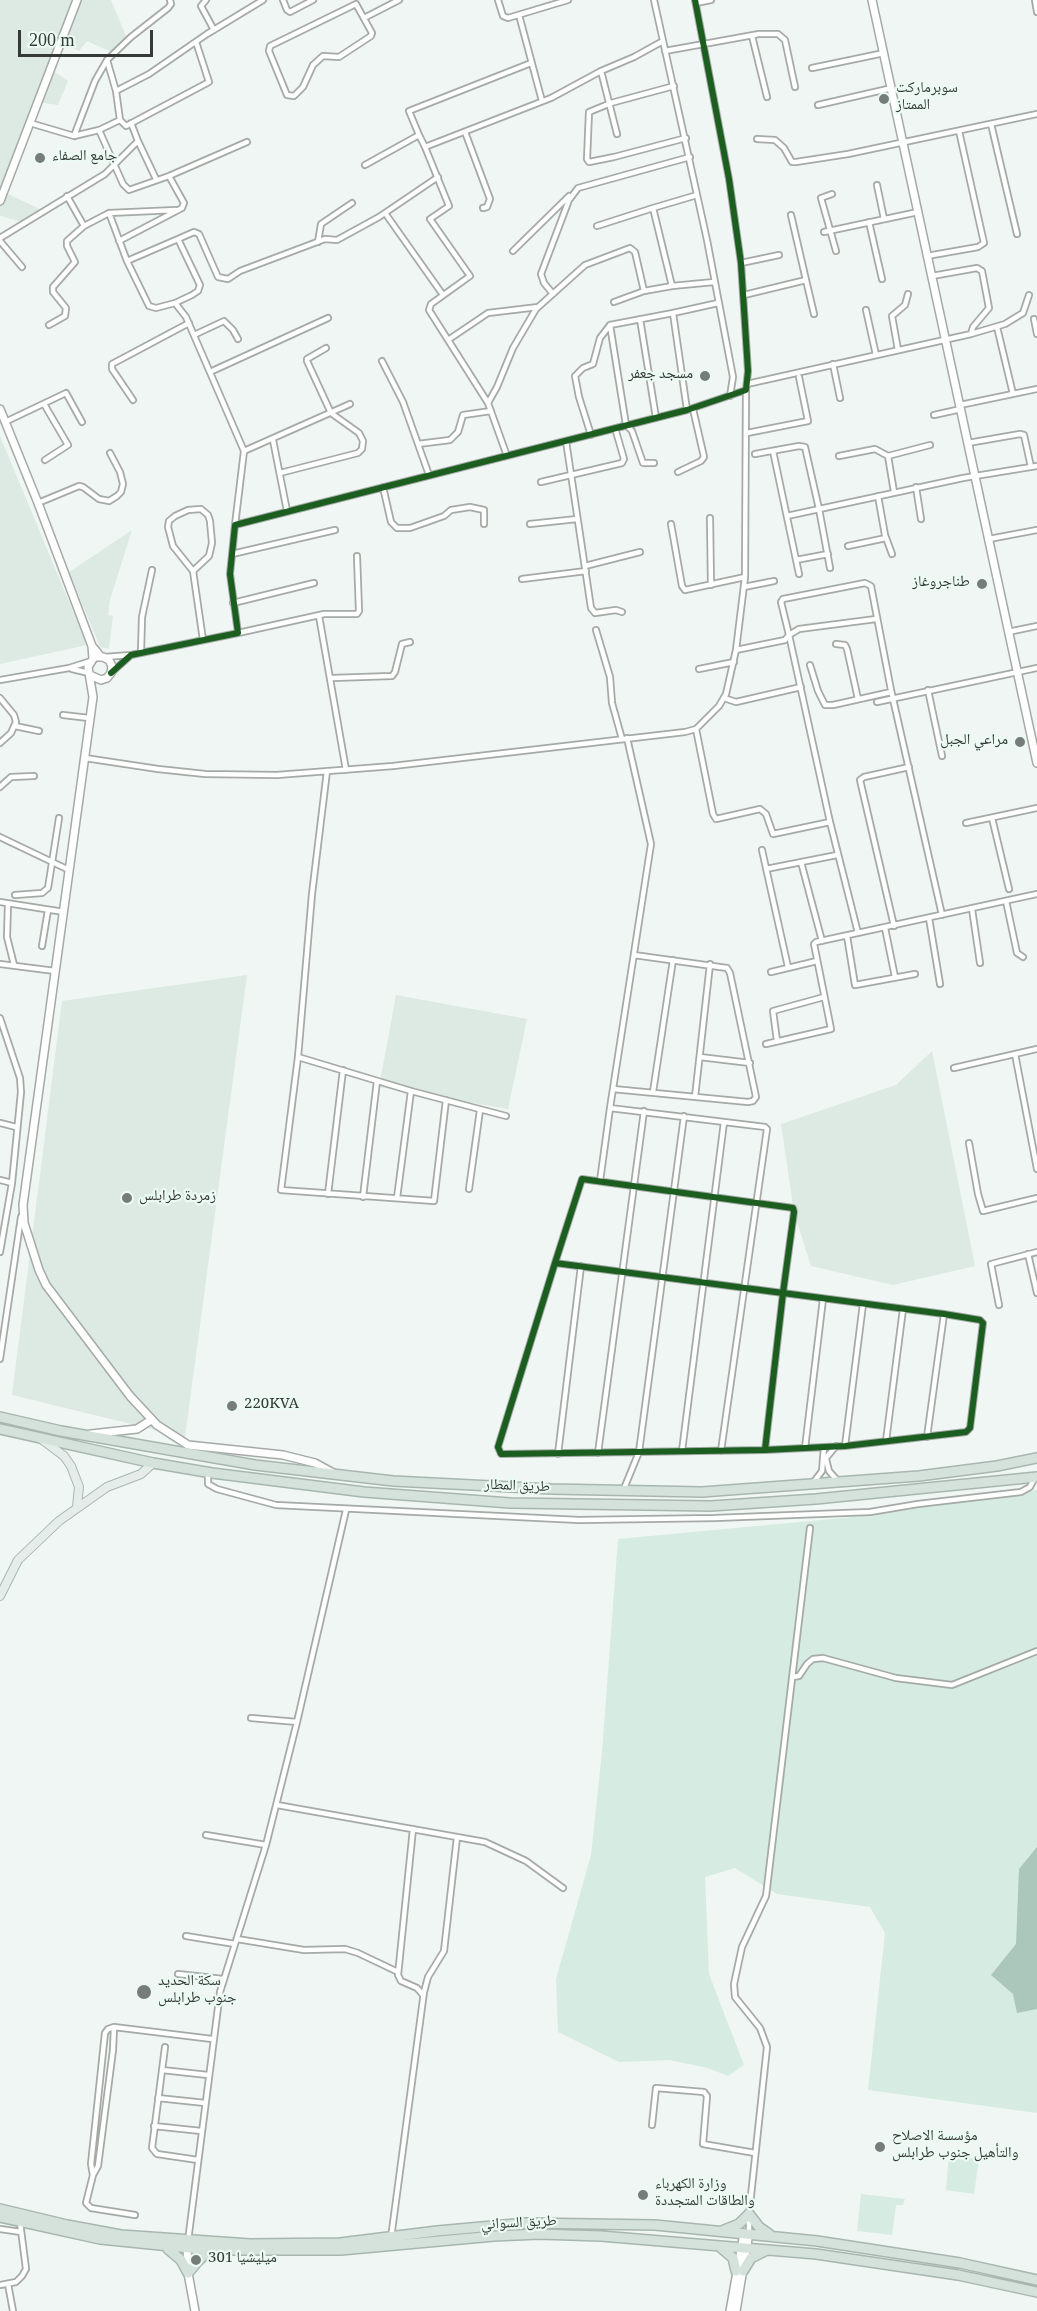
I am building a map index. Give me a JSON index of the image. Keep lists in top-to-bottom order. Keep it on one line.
{"streets":{"highway":["طريق المطار","طريق السواني"]},"places":["سوبرماركت الممتاز","جامع الصفاء","مسجد جعفر","طناجروغاز","مراعي الجبل","زمردة طرابلس","220KVA","سكة الحديد جنوب طرابلس","مؤسسة الاصلاح والتأهيل جنوب طرابلس","وزارة الكهرباء والطاقات المتجددة","ميليشيا 301"],"scale_bar":"200 m"}
